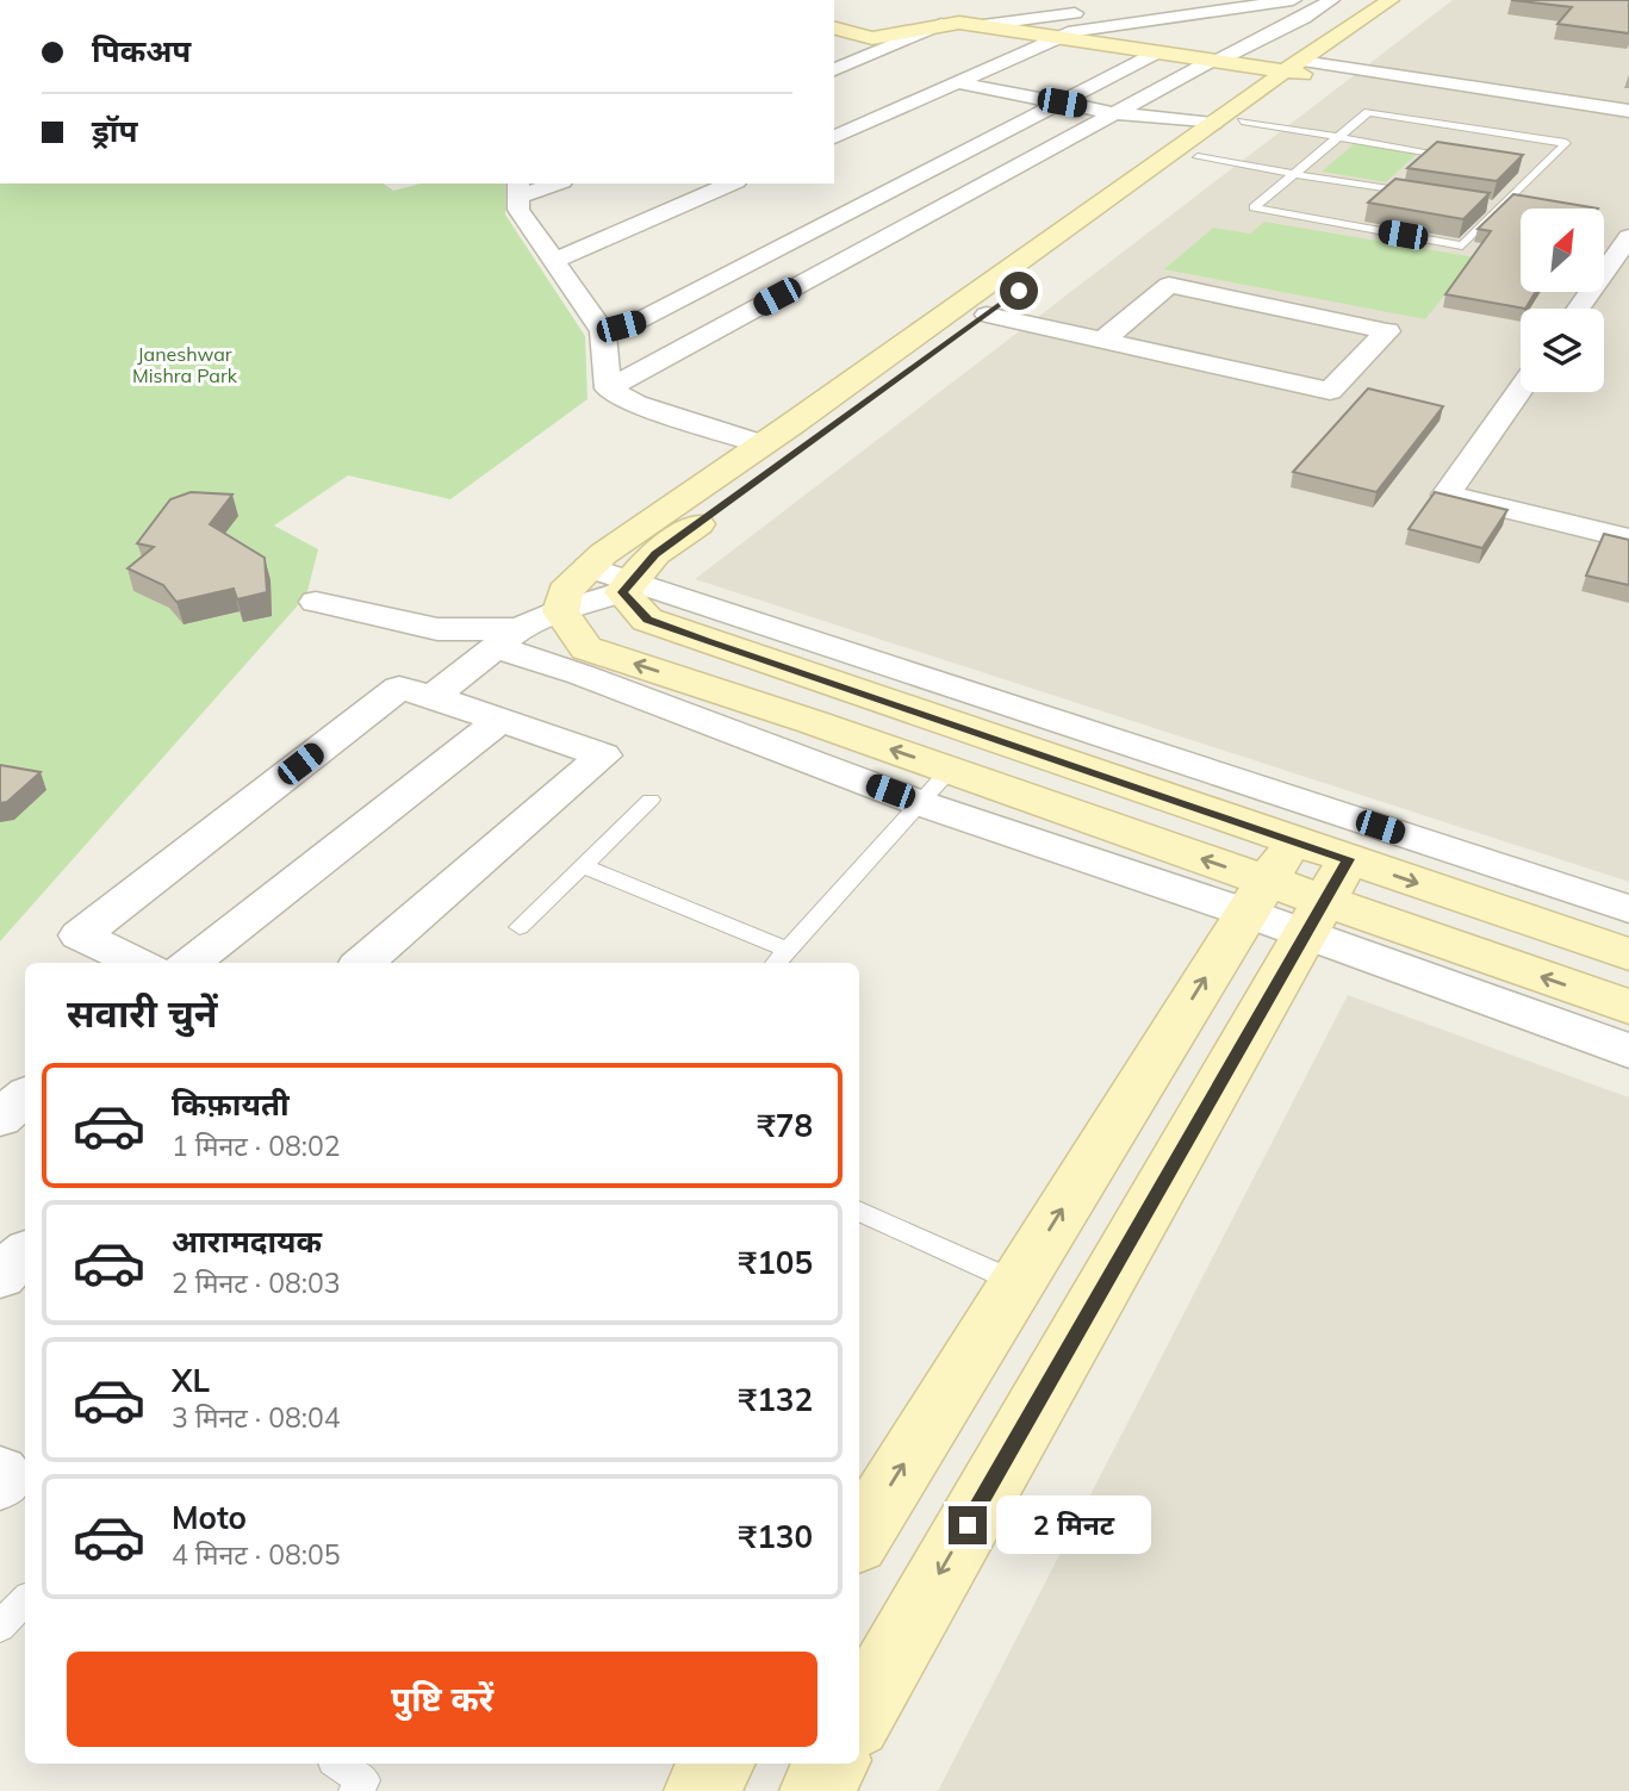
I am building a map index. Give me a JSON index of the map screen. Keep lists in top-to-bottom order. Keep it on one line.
{"parks":["Janeshwar Mishra Park"],"north":"top right","page":{"banner":["पिकअप","ड्रॉप"],"heading":"सवारी चुनें","list":[{"name":"किफ़ायती","note":"1 मिनट · 08:02","value":"₹78"},{"name":"आरामदायक","note":"2 मिनट · 08:03","value":"₹105"},{"name":"XL","note":"3 मिनट · 08:04","value":"₹132"},{"name":"Moto","note":"4 मिनट · 08:05","value":"₹130"}],"bubble":"2 मिनट","buttons":"पुष्टि करें"}}
